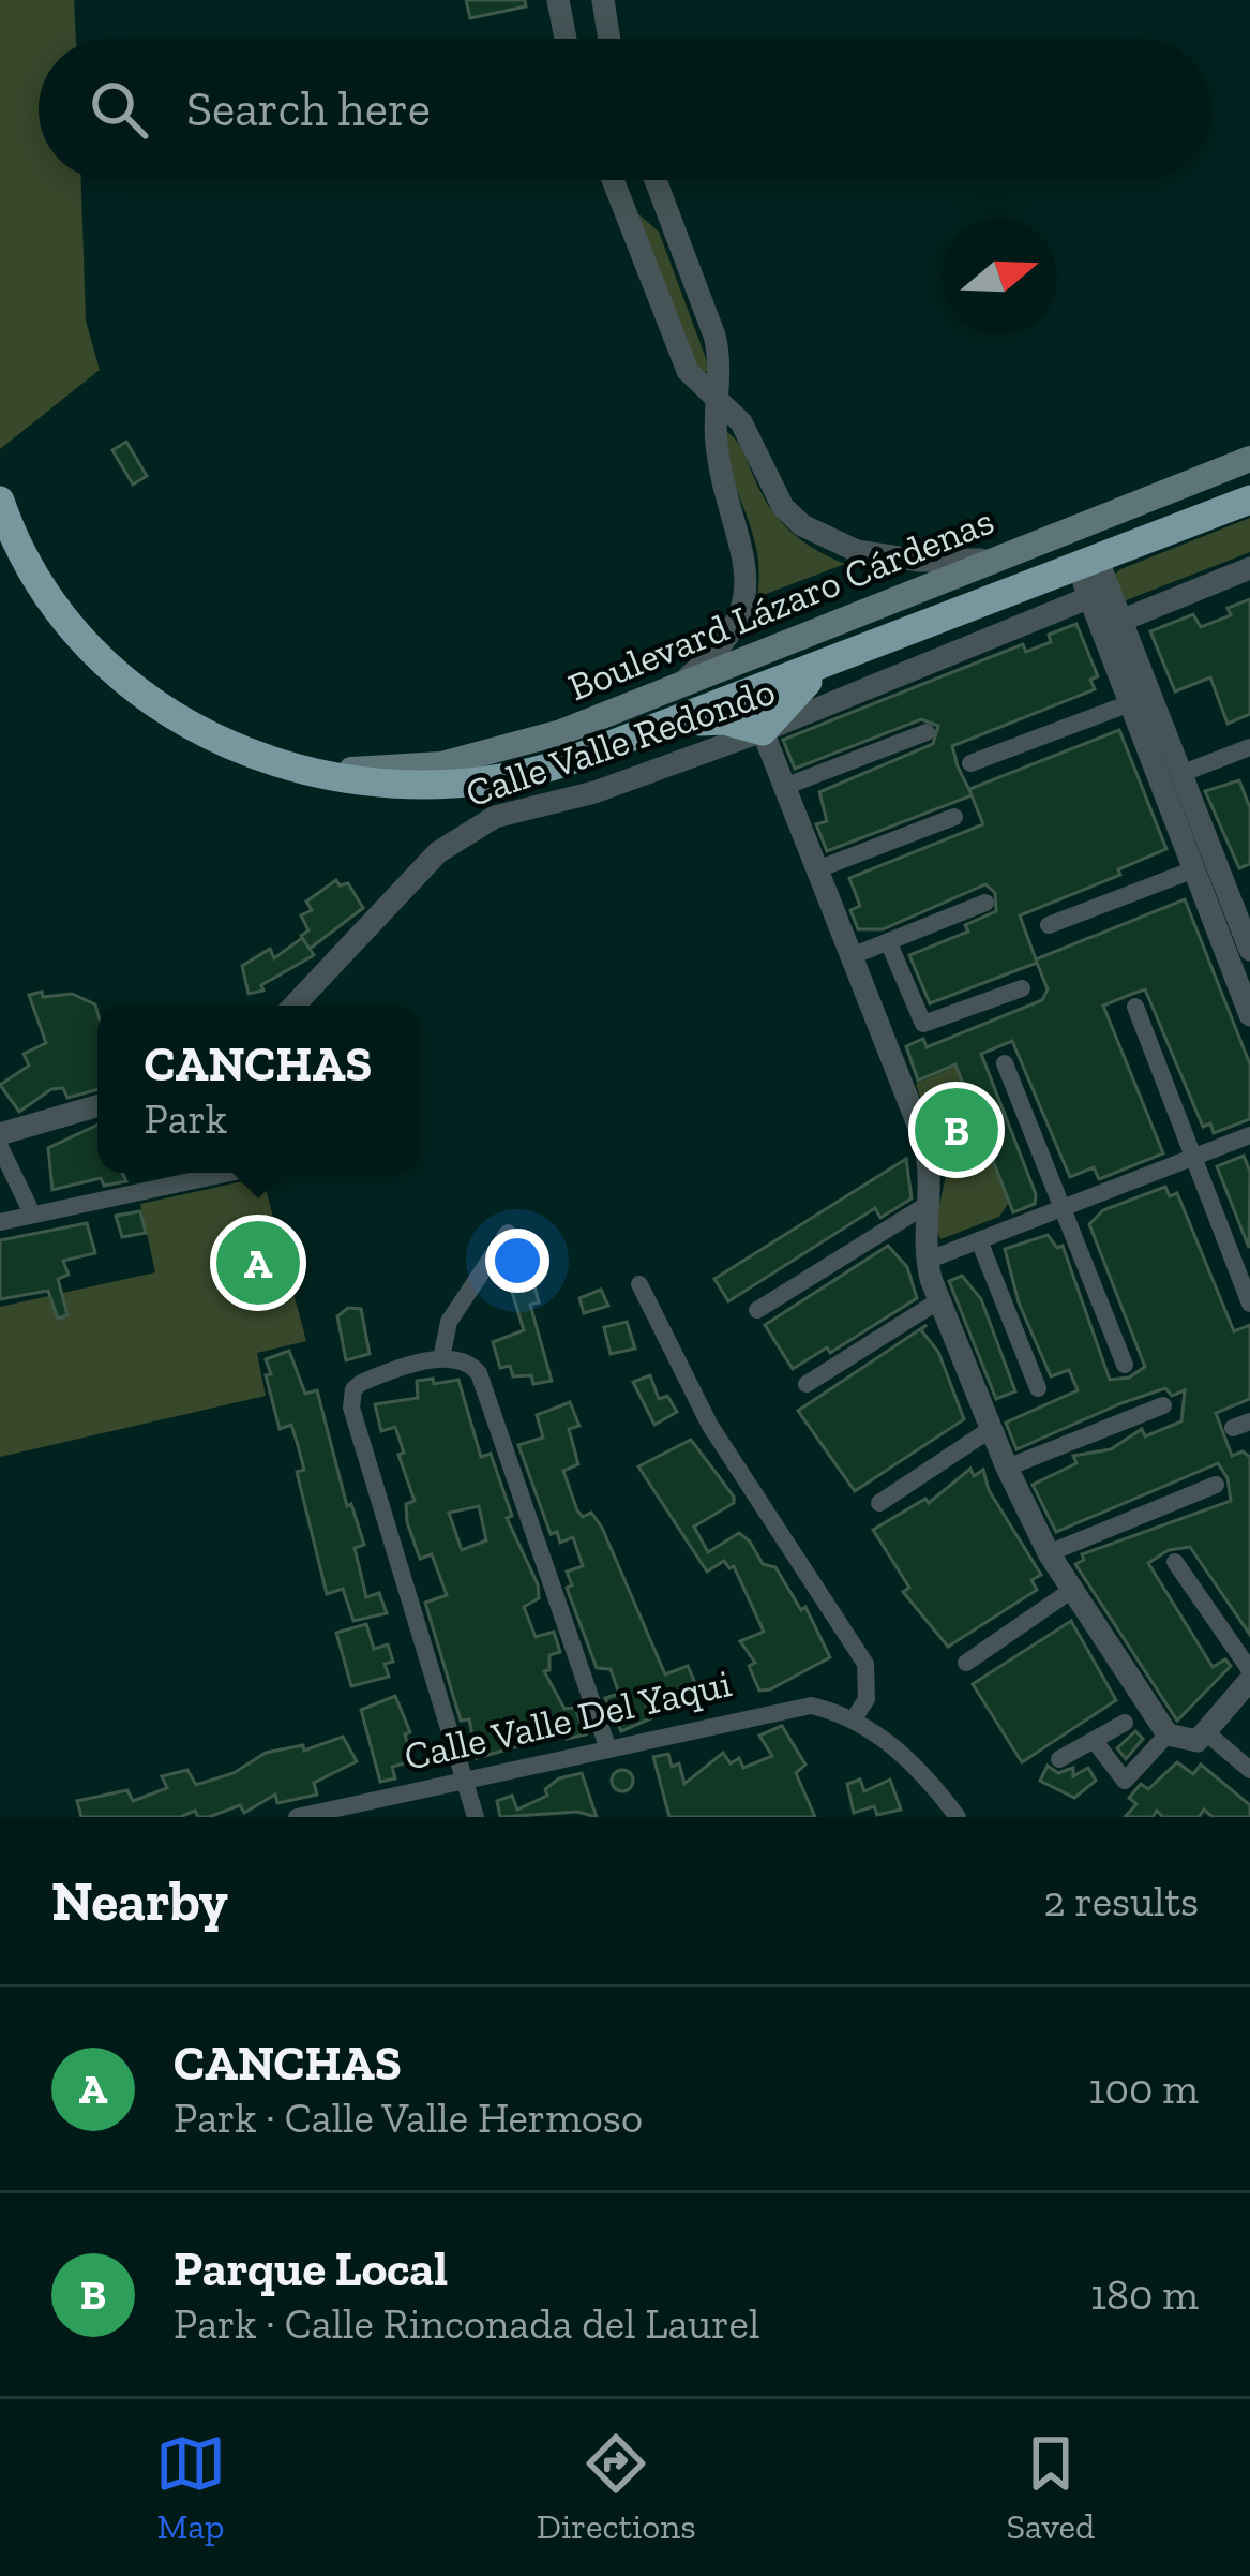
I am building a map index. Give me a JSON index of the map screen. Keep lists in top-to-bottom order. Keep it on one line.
{"streets":{"highway":["Boulevard Lázaro Cárdenas"],"street":["Calle Valle Redondo","Calle Valle Del Yaqui"]},"crossings":[["Boulevard Lázaro Cárdenas","Calle Valle Redondo"]],"north":"right","page":{"search":"Search here","popup":["CANCHAS","Park"],"pins":["B","A"],"heading":["Nearby","2 results"],"list":[{"mark":"A","name":"CANCHAS","note":"Park · Calle Valle Hermoso","value":"100 m"},{"mark":"B","name":"Parque Local","note":"Park · Calle Rinconada del Laurel","value":"180 m"}],"nav":["Map","Directions","Saved"]}}
